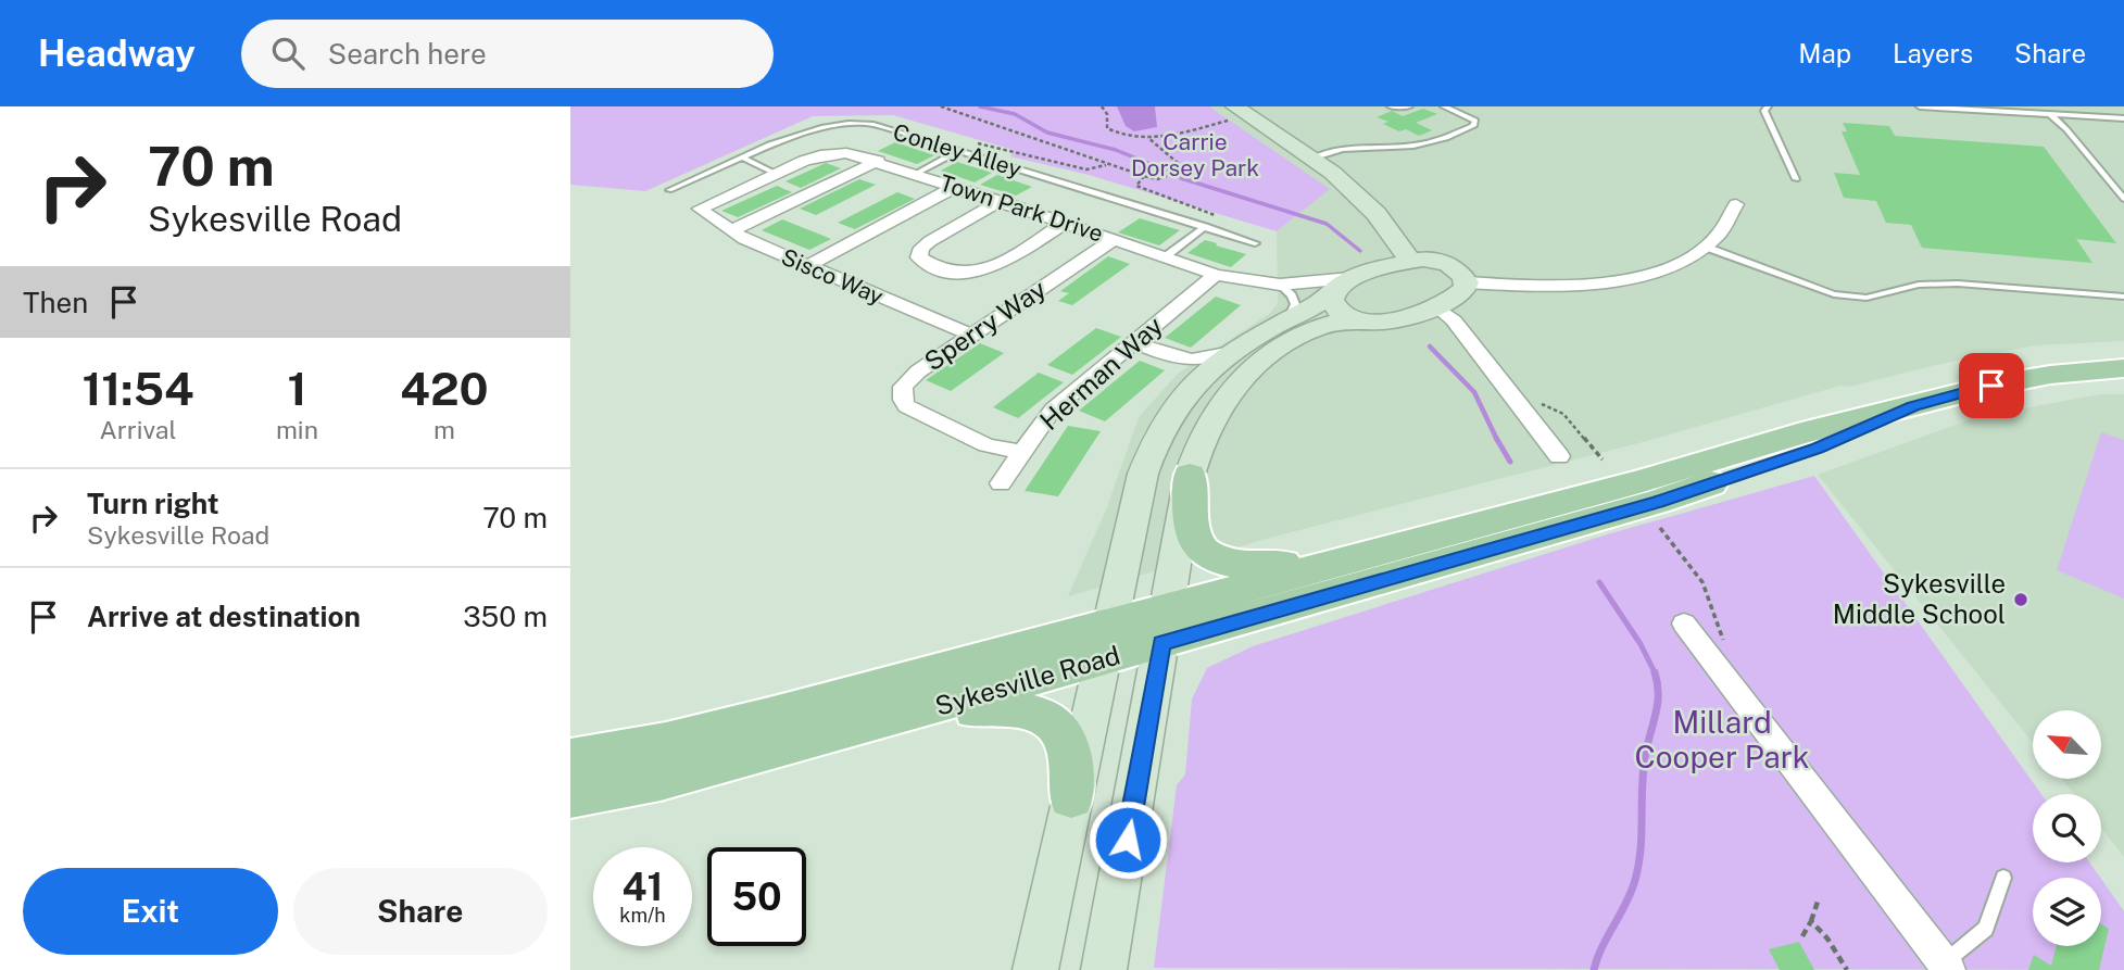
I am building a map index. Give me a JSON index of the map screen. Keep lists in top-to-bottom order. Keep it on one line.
{"streets":{"main road":["Sykesville Road"],"street":["Town Park Drive","Sisco Way","Sperry Way","Herman Way"],"lane":["Conley Alley"]},"crossings":[["Town Park Drive","Sisco Way"],["Town Park Drive","Sperry Way"],["Town Park Drive","Herman Way"],["Sisco Way","Sperry Way"],["Sperry Way","Herman Way"]],"parks":["Carrie Dorsey Park","Millard Cooper Park"],"places":["Sykesville Middle School"],"north":"top left","page":{"header":"Headway","search":"Search here","nav":["Map","Layers","Share"],"turn":["70 m","Sykesville Road"],"then":"Then","eta":["11:54","Arrival","1","min","420","m"],"list":[{"name":"Turn right","note":"Sykesville Road","value":"70 m"},{"name":"Arrive at destination","value":"350 m"}],"speed":"41 km/h","limit":"50","buttons":["Exit","Share"]}}
